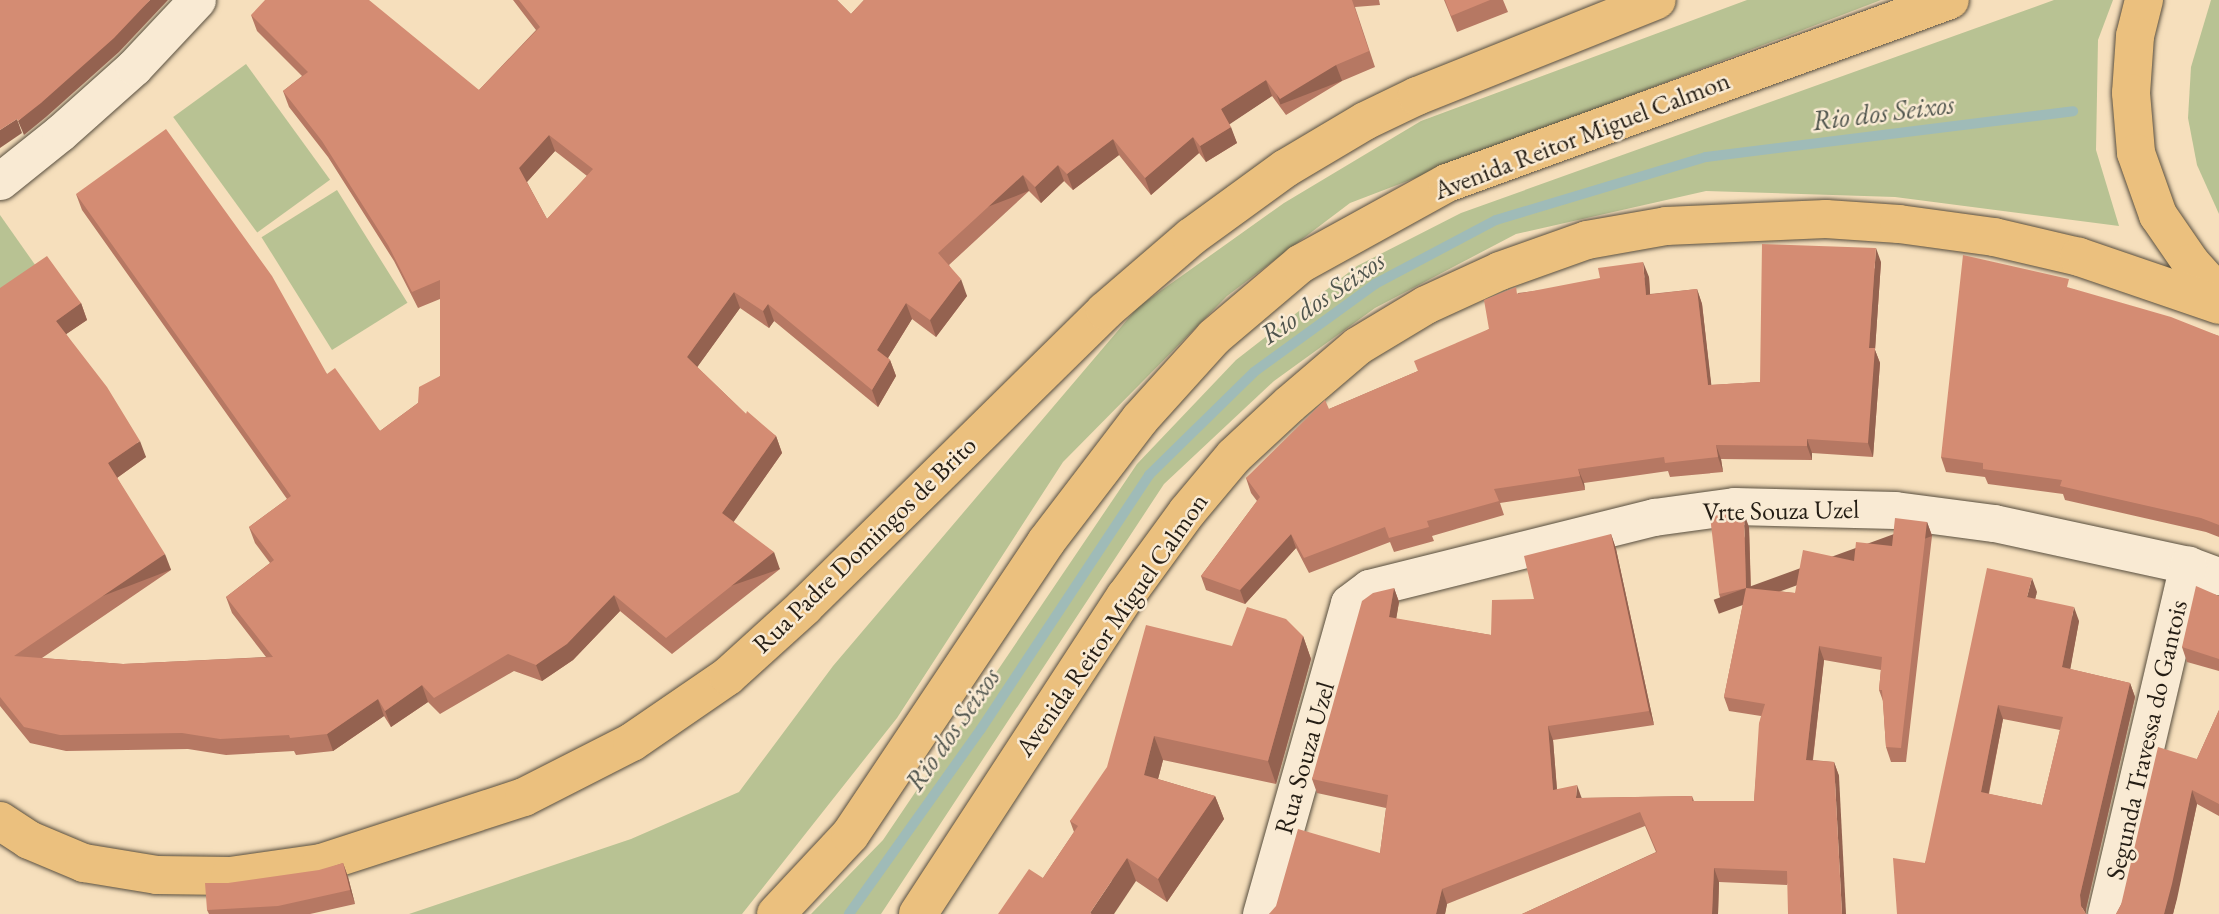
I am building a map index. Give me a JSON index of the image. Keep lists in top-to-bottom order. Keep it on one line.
{"streets":{"main road":["Avenida Reitor Miguel Calmon","Rua Padre Domingos de Brito"],"street":["Vrte Souza Uzel","Segunda Travessa do Gantois","Rua Souza Uzel"]},"crossings":[["Vrte Souza Uzel","Segunda Travessa do Gantois"],["Vrte Souza Uzel","Rua Souza Uzel"]],"water":["Rio dos Seixos"]}
